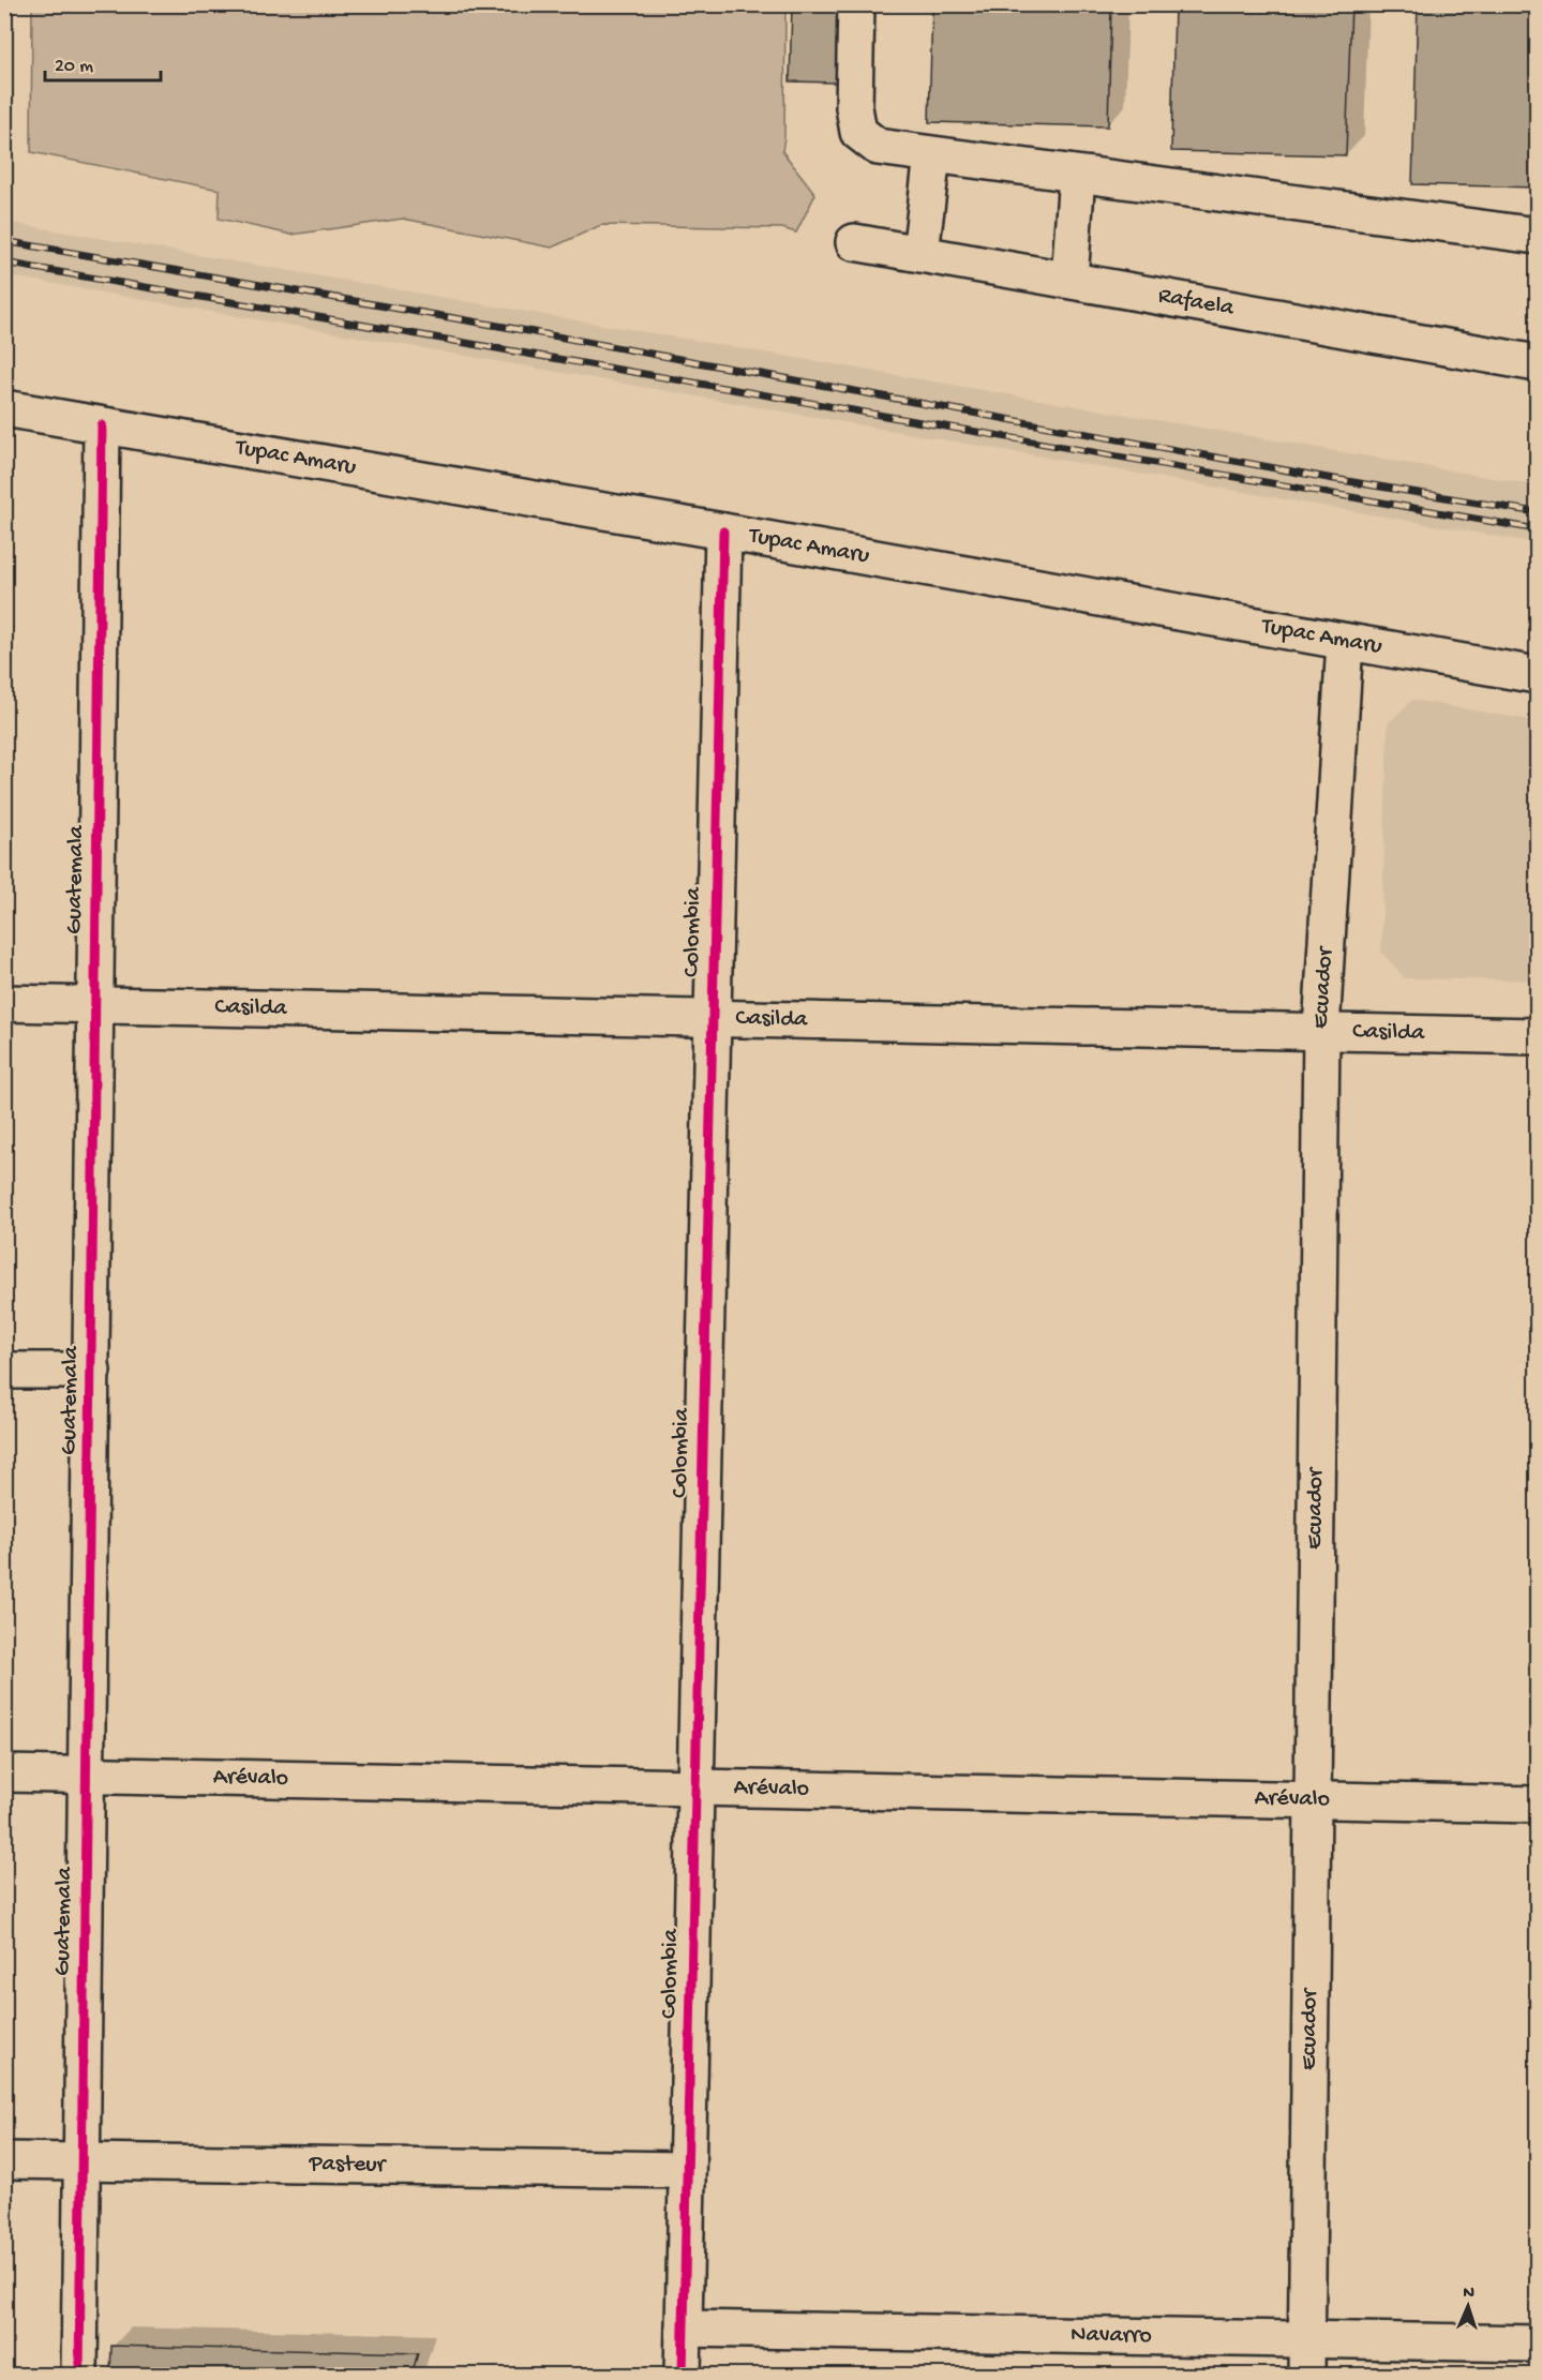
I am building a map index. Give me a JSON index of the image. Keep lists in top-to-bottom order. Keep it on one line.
{"streets":{"street":["Rafaela","Tupac Amaru","Guatemala","Colombia","Ecuador","Casilda","Arévalo","Pasteur","Navarro"]},"crossings":[["Tupac Amaru","Guatemala"],["Tupac Amaru","Colombia"],["Tupac Amaru","Ecuador"],["Guatemala","Casilda"],["Guatemala","Arévalo"],["Guatemala","Pasteur"],["Colombia","Casilda"],["Colombia","Arévalo"],["Colombia","Pasteur"],["Colombia","Navarro"],["Ecuador","Casilda"],["Ecuador","Arévalo"],["Ecuador","Navarro"]],"scale_bar":"20 m","north":"top"}
